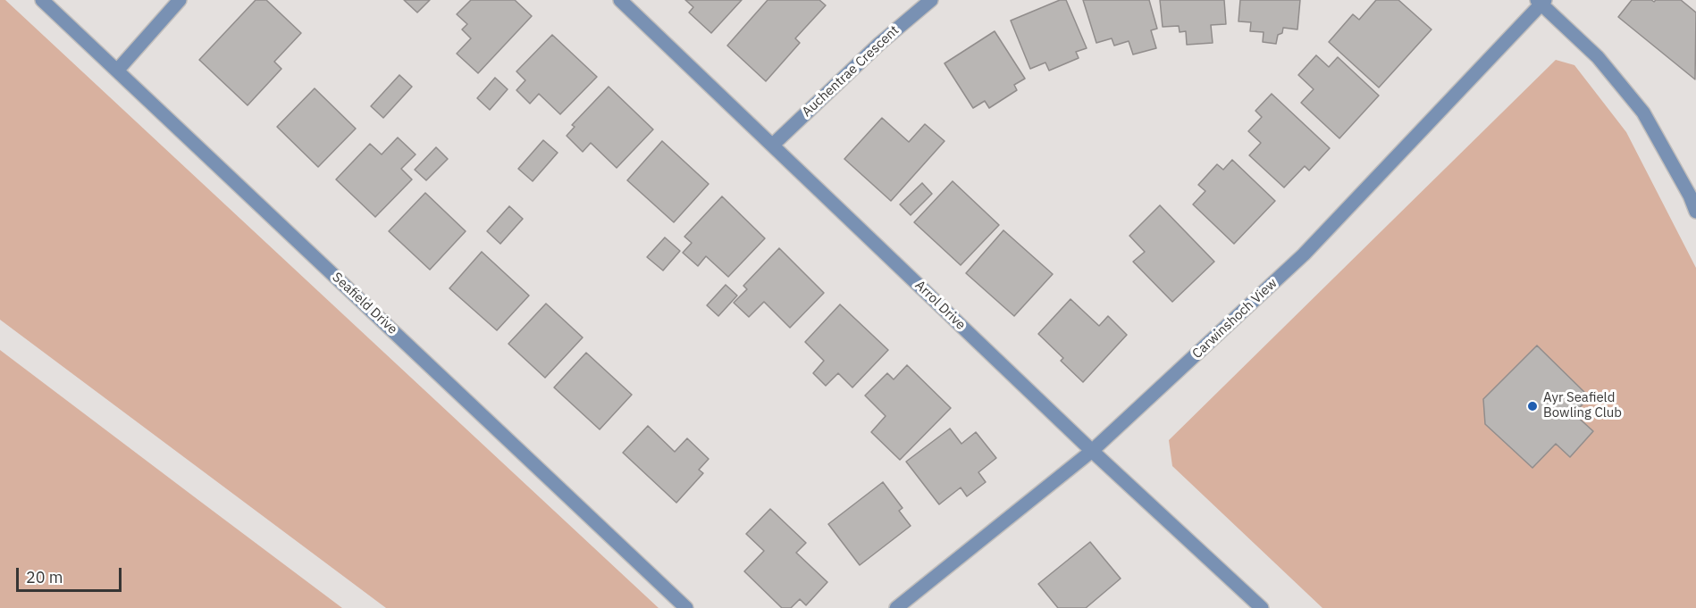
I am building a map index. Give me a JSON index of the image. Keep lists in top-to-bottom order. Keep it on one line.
{"streets":{"street":["Auchentrae Crescent","Seafield Drive","Arrol Drive","Carwinshoch View"]},"crossings":[["Auchentrae Crescent","Arrol Drive"],["Arrol Drive","Carwinshoch View"]],"places":["Ayr Seafield Bowling Club"],"scale_bar":"20 m"}
